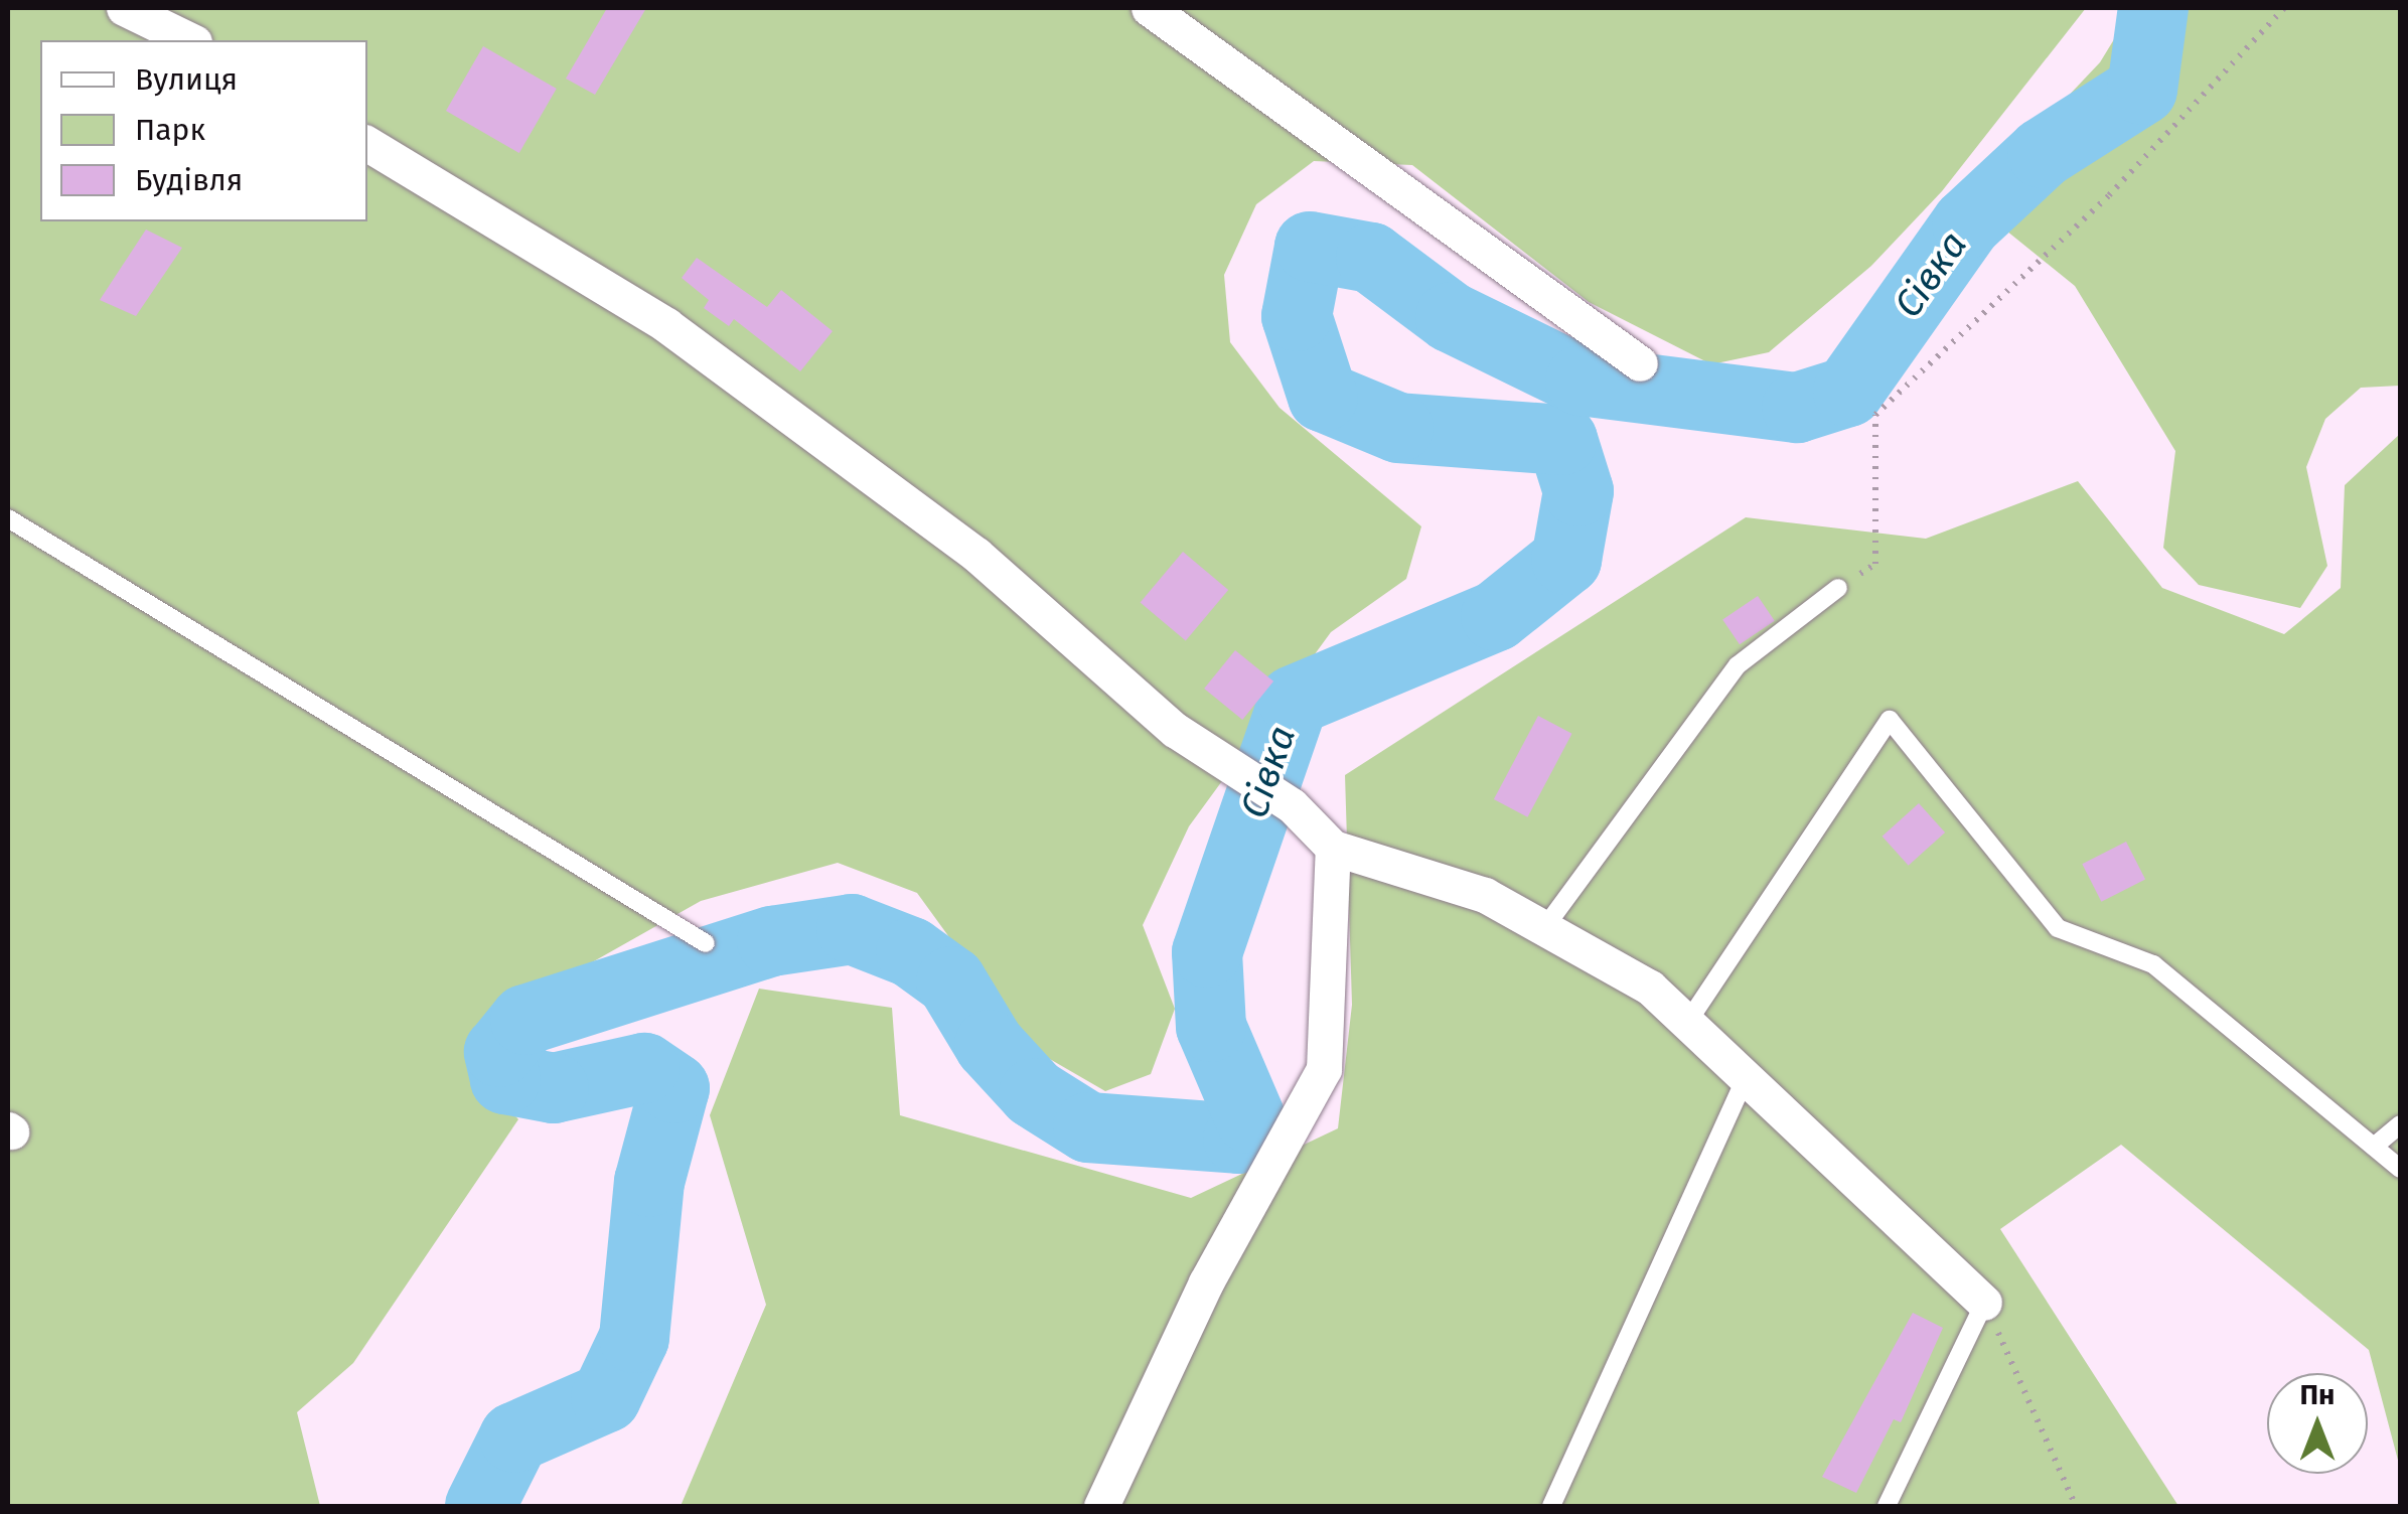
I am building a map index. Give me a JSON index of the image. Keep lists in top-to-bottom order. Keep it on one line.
{"water":["Сівка"],"legend":["Вулиця","Парк","Будівля"],"north":"top"}
